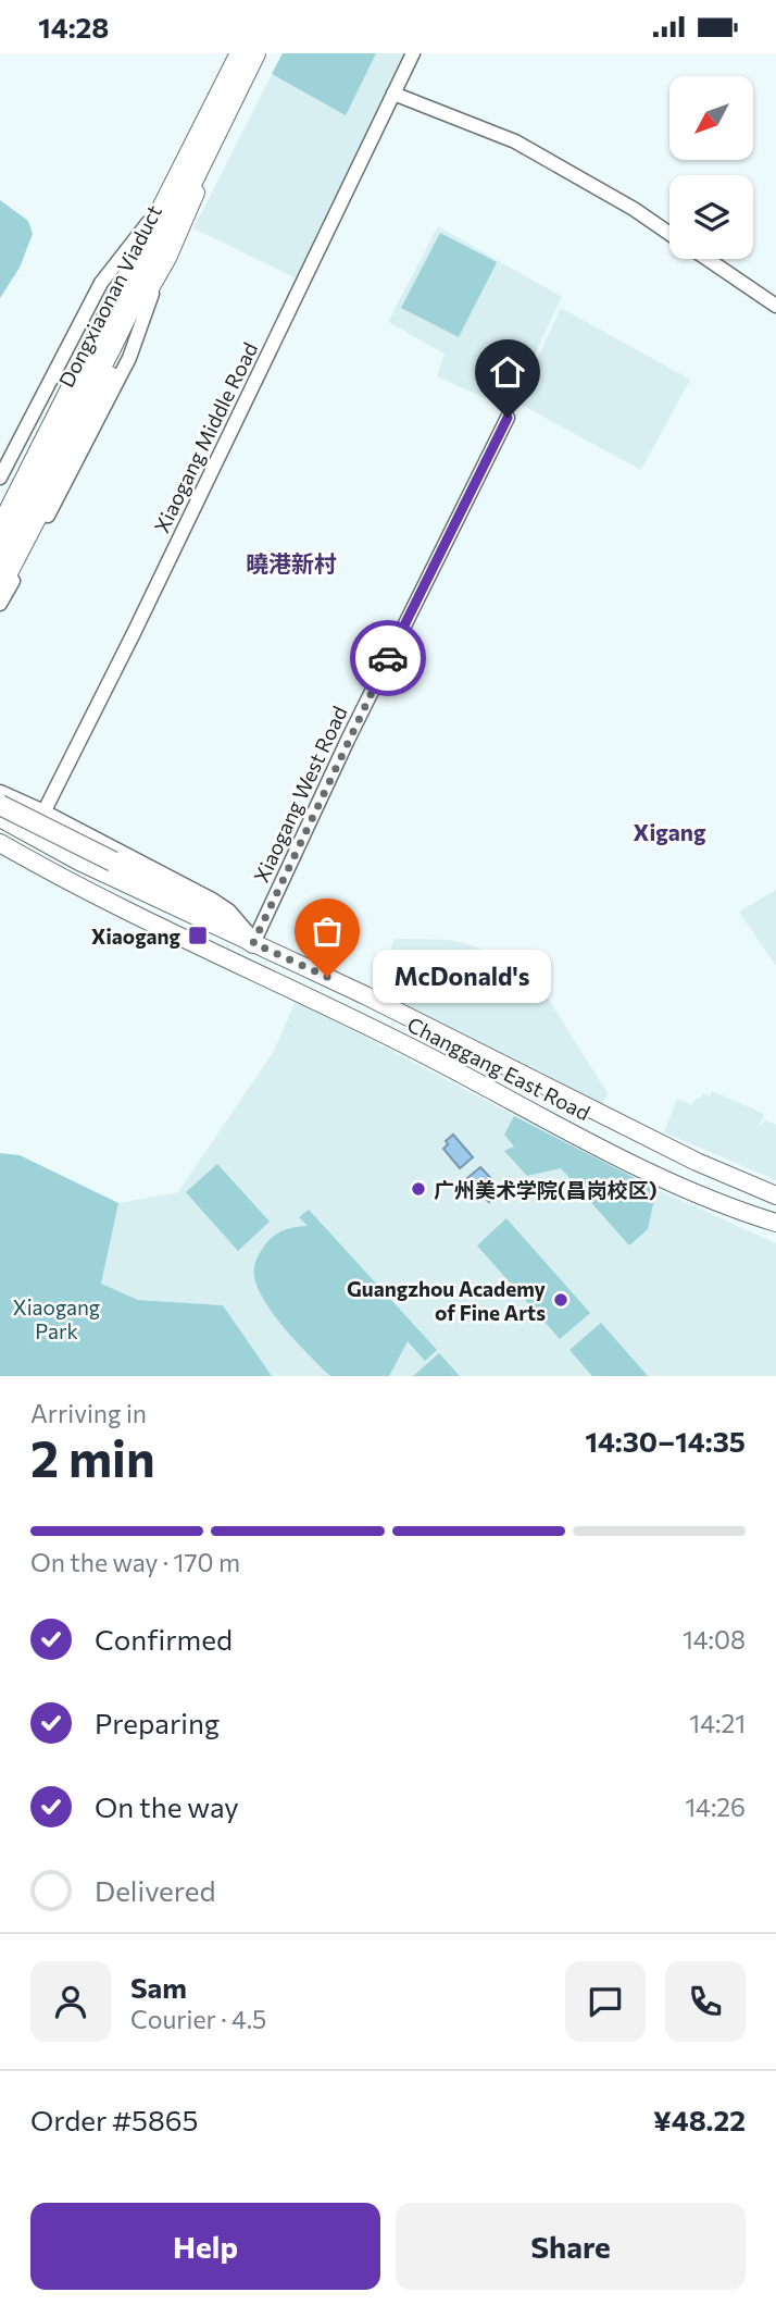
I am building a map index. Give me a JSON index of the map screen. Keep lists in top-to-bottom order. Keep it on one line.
{"streets":{"highway":["Dongxiaonan Viaduct"],"main road":["Changgang East Road"],"street":["Xiaogang Middle Road","Xiaogang West Road"]},"crossings":[["Xiaogang Middle Road","Changgang East Road"],["Xiaogang West Road","Changgang East Road"]],"districts":["曉港新村","Xigang"],"parks":["Xiaogang Park"],"places":{"transit":["Xiaogang"],"other":["McDonald's","广州美术学院(昌岗校区)","Guangzhou Academy of Fine Arts"]},"north":"bottom left","page":{"status":"14:28","bubble":"McDonald's","heading":["2 min","Arriving in","14:30–14:35"],"panel":["Sam","Courier · 4.5","Order #5865","¥48.22"],"bar":"On the way · 170 m","list":[["Confirmed","14:08"],["Preparing","14:21"],["On the way","14:26"],"Delivered"],"buttons":["Help","Share"]}}
